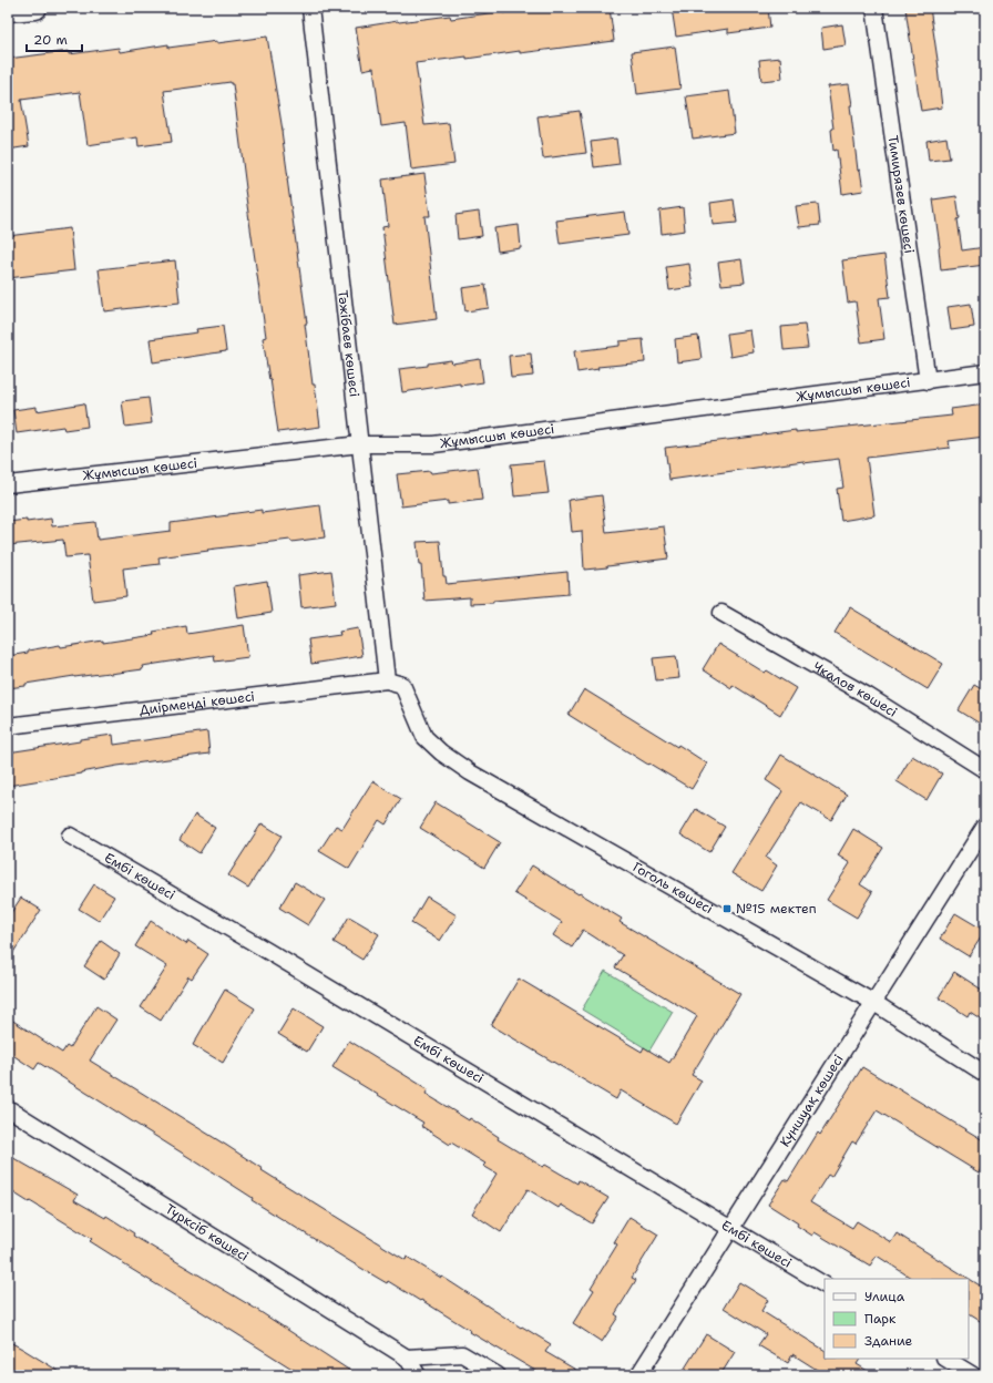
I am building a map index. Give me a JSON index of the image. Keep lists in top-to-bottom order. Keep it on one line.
{"streets":{"street":["Тимирязев көшесі","Тәжібаев көшесі","Жұмысшы көшесі","Чкалов көшесі","Диірменді көшесі","Ембі көшесі","Гоголь көшесі","Күншуақ көшесі","Түрксіб көшесі"]},"crossings":[["Тимирязев көшесі","Жұмысшы көшесі"],["Тәжібаев көшесі","Жұмысшы көшесі"],["Тәжібаев көшесі","Диірменді көшесі"],["Тәжібаев көшесі","Гоголь көшесі"],["Диірменді көшесі","Гоголь көшесі"],["Ембі көшесі","Күншуақ көшесі"],["Гоголь көшесі","Күншуақ көшесі"]],"places":{"transit":["№15 мектеп"]},"legend":["Улица","Парк","Здание"],"scale_bar":"20 m"}
